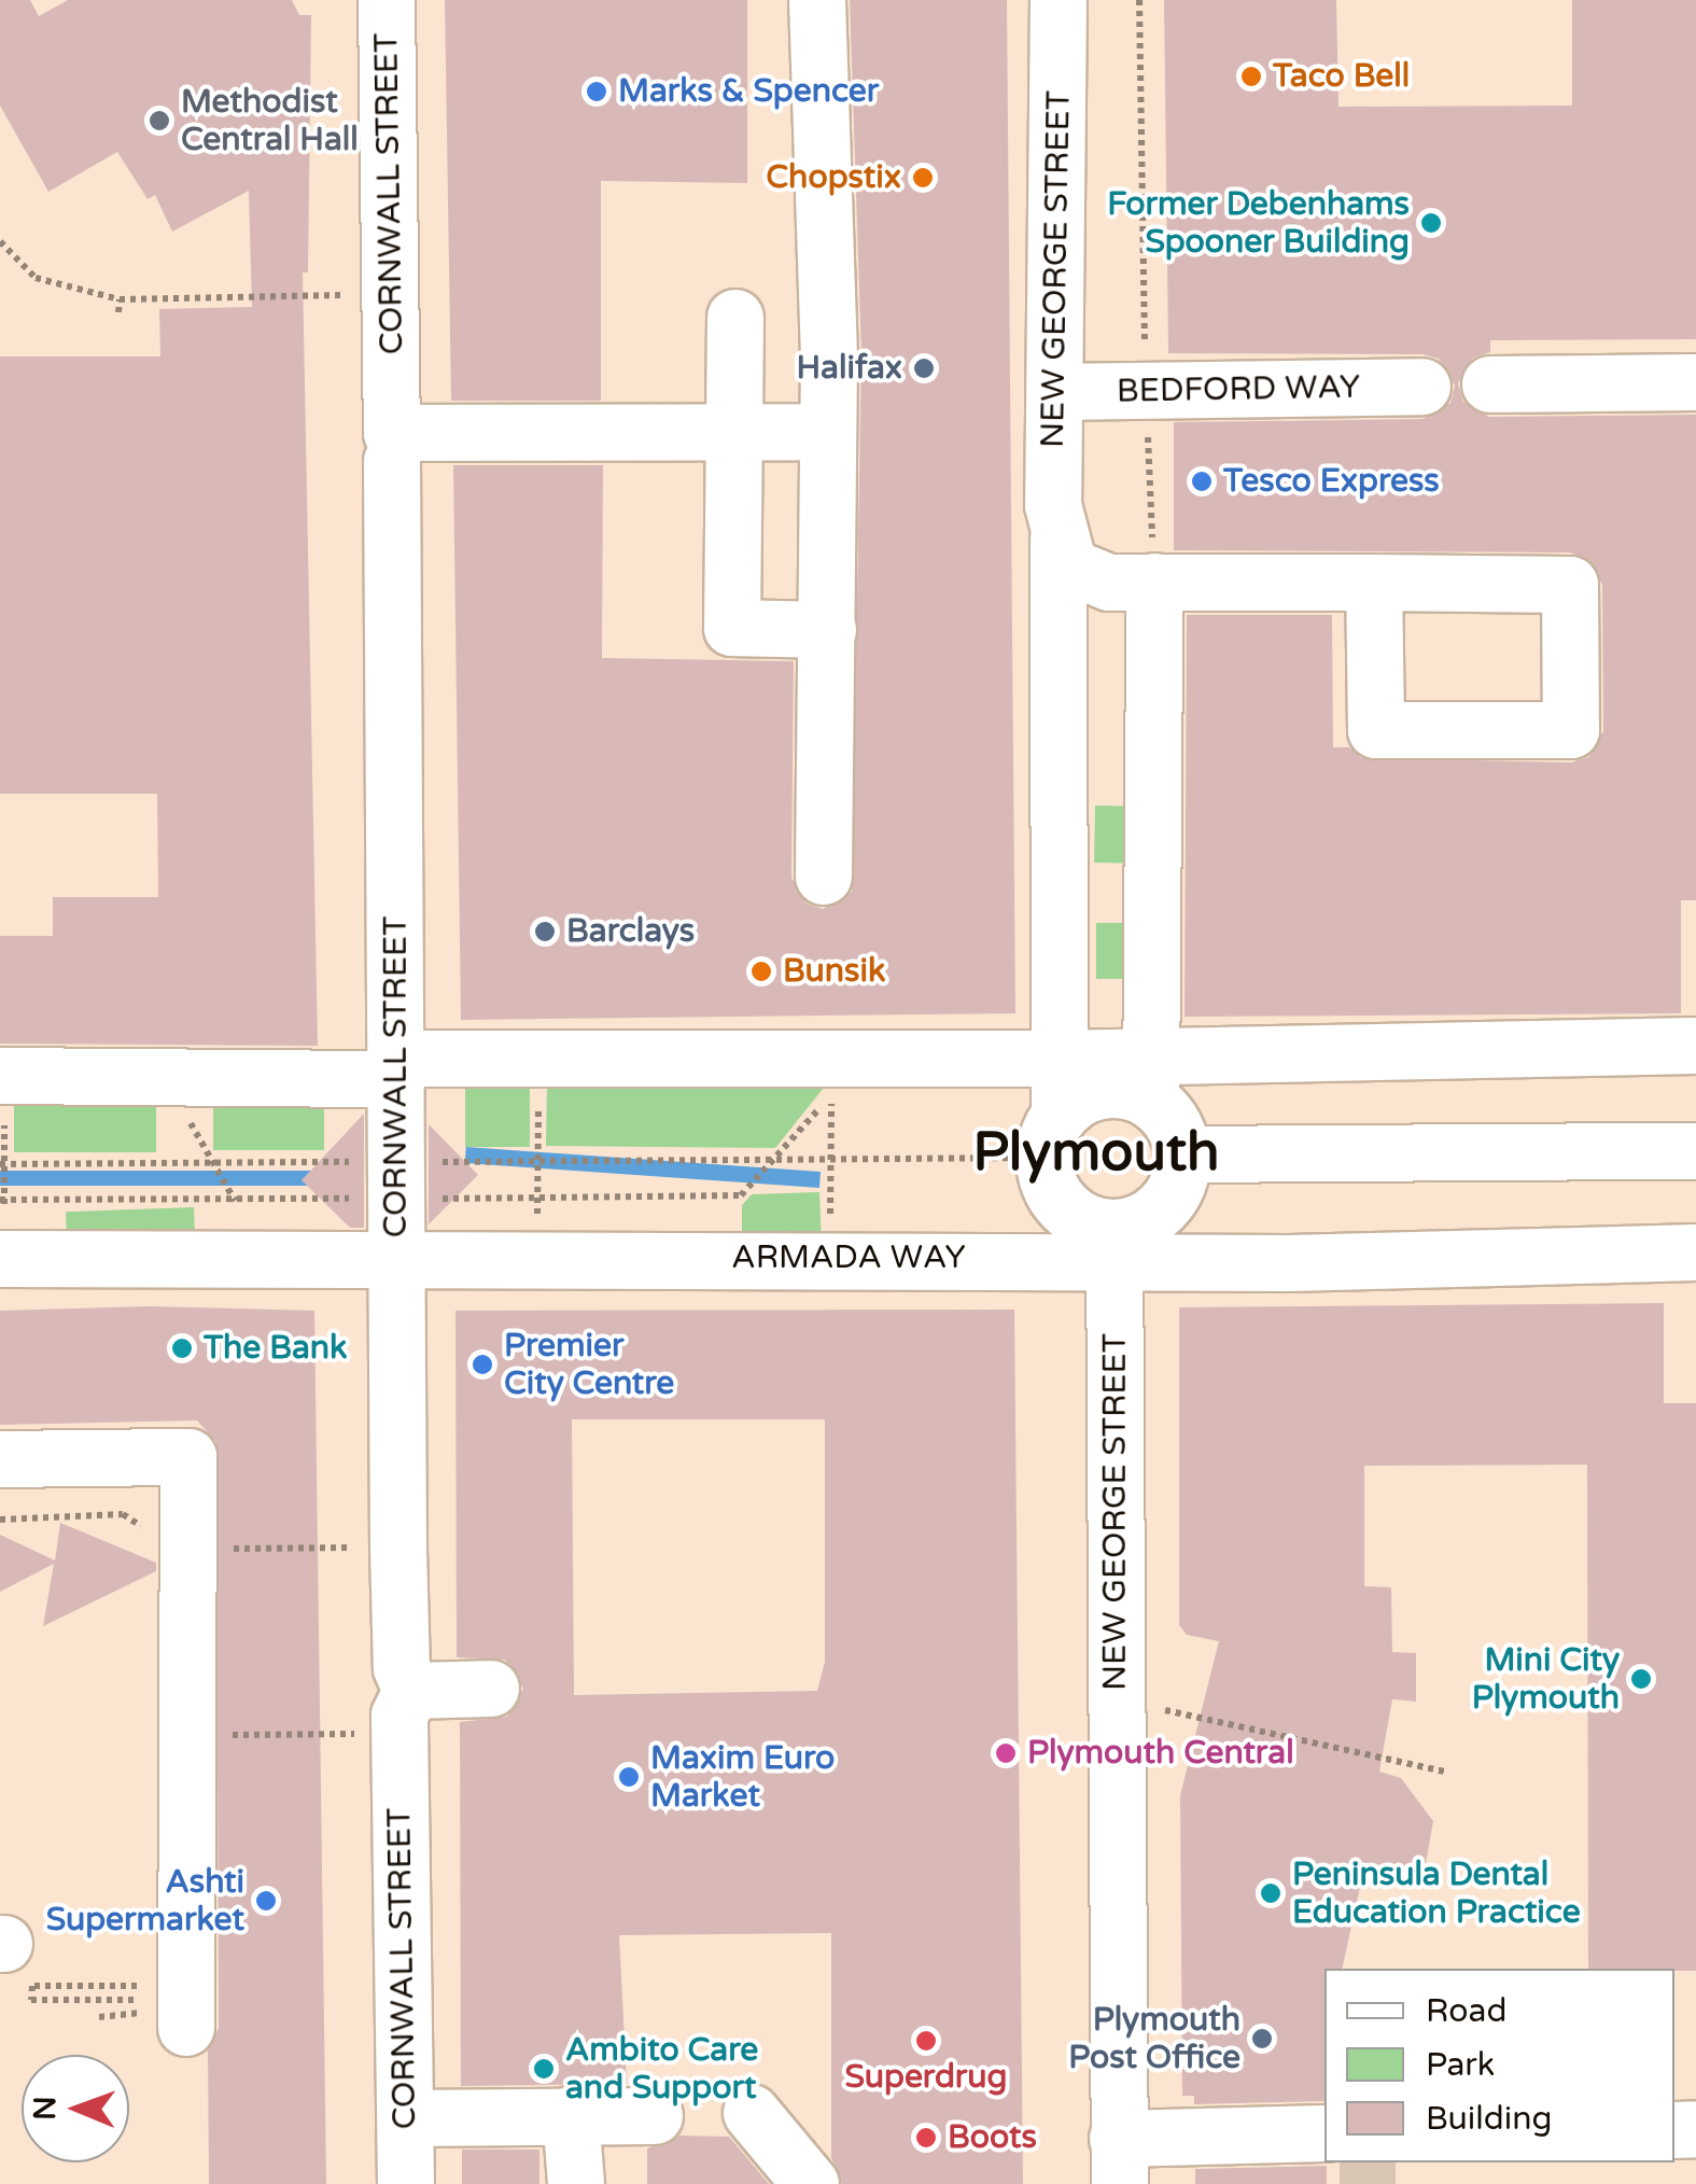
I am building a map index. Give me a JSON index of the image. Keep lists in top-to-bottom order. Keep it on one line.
{"streets":{"street":["CORNWALL STREET","NEW GEORGE STREET","BEDFORD WAY","ARMADA WAY"]},"crossings":[["CORNWALL STREET","ARMADA WAY"],["NEW GEORGE STREET","BEDFORD WAY"],["NEW GEORGE STREET","ARMADA WAY"]],"districts":["Plymouth"],"places":["Taco Bell","Marks & Spencer","Methodist Central Hall","Chopstix","Former Debenhams Spooner Building","Halifax","Tesco Express","Barclays","Bunsik","The Bank","Premier City Centre","Mini City Plymouth","Plymouth Central","Maxim Euro Market","Peninsula Dental Education Practice","Ashti Supermarket","Plymouth Post Office","Superdrug","Ambito Care and Support","Boots"],"legend":["Road","Park","Building"],"north":"left"}
